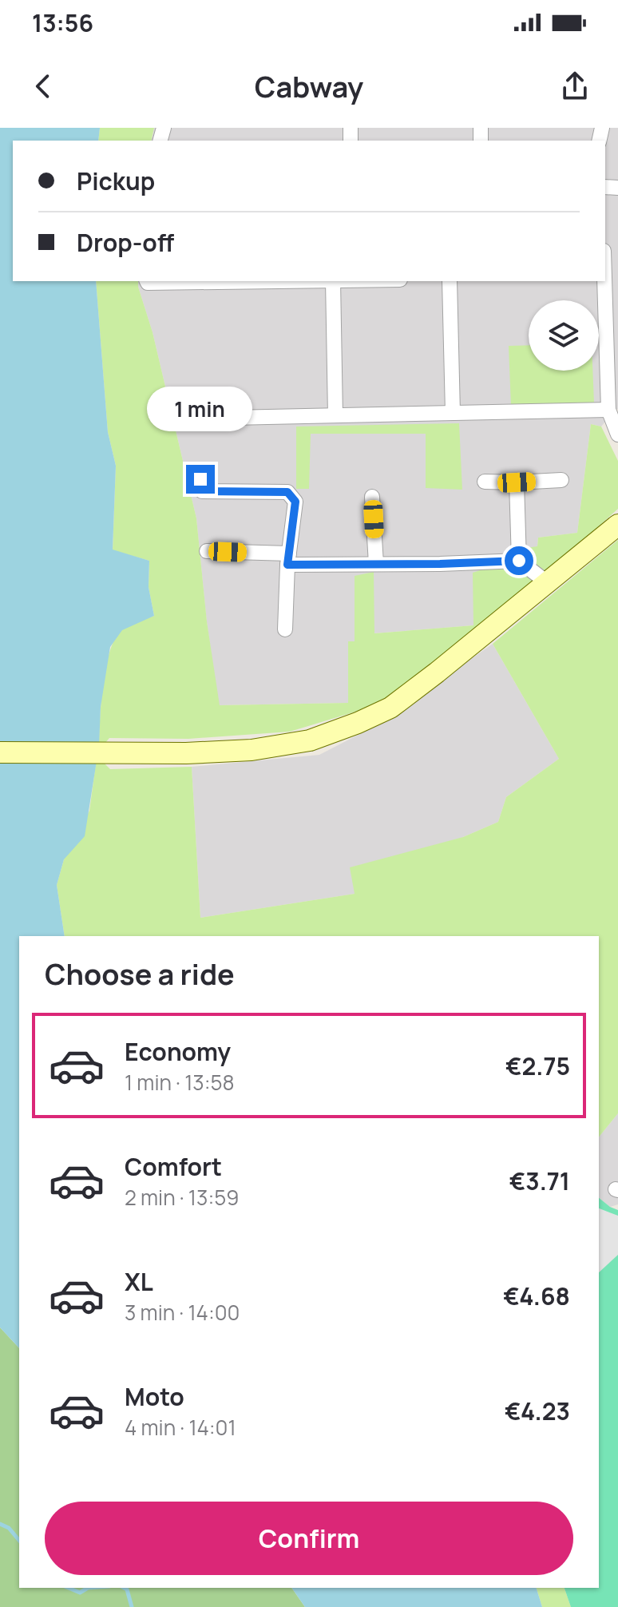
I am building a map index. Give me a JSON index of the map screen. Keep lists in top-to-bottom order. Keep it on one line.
{"page":{"status":"13:56","header":"Cabway","banner":["Pickup","Drop-off"],"bubble":"1 min","heading":"Choose a ride","list":[{"name":"Economy","note":"1 min · 13:58","value":"€2.75"},{"name":"Comfort","note":"2 min · 13:59","value":"€3.71"},{"name":"XL","note":"3 min · 14:00","value":"€4.68"},{"name":"Moto","note":"4 min · 14:01","value":"€4.23"}],"buttons":"Confirm"}}
